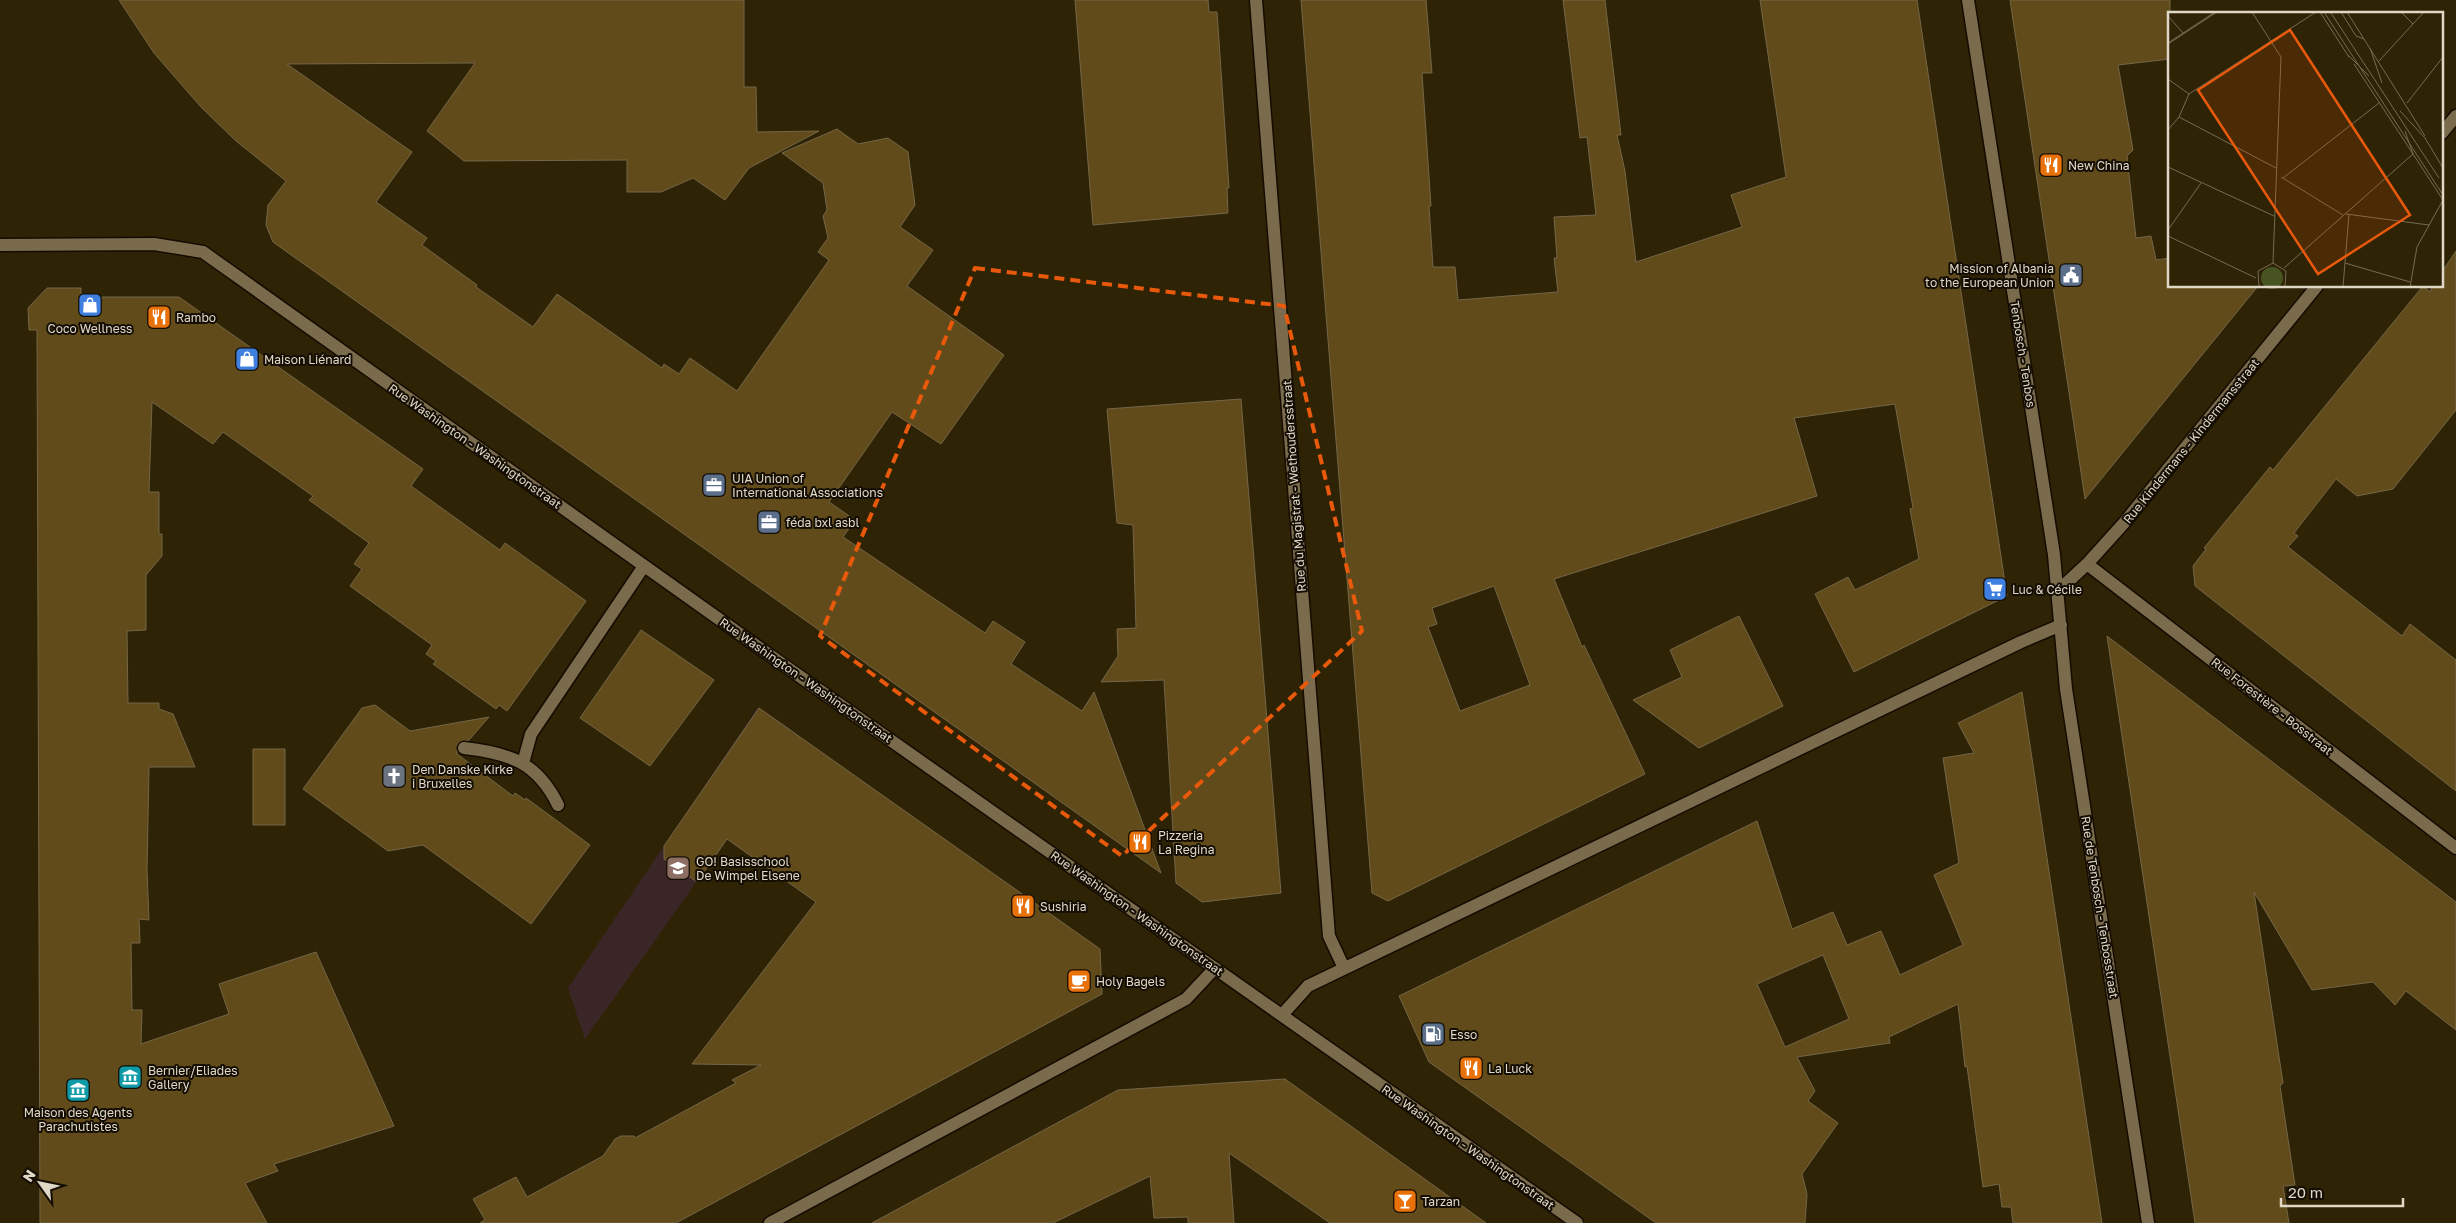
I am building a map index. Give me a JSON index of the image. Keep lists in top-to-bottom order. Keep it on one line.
{"streets":{"street":["Tenbosch - Tenbos","Rue Kindermans - Kindermansstraat","Rue Washington - Washingtonstraat","Rue du Magistrat - Wethoudersstraat","Rue Forestière - Bosstraat","Rue de Tenbosch - Tenbosstraat"]},"crossings":[["Tenbosch - Tenbos","Rue Kindermans - Kindermansstraat"],["Tenbosch - Tenbos","Rue de Tenbosch - Tenbosstraat"],["Rue Kindermans - Kindermansstraat","Rue Forestière - Bosstraat"],["Rue Kindermans - Kindermansstraat","Rue de Tenbosch - Tenbosstraat"]],"places":{"restaurant":["New China","Rambo","Pizzeria La Regina","Sushiria","La Luck"],"public building":["Mission of Albania to the European Union"],"shop":["Coco Wellness","Maison Liénard"],"office":["UIA Union of International Associations","féda bxl asbl"],"supermarket":["Luc & Cécile"],"church":["Den Danske Kirke i Bruxelles"],"school or university":["GO! Basisschool De Wimpel Elsene"],"cafe":["Holy Bagels"],"fuel station":["Esso"],"museum":["Bernier/Eliades Gallery","Maison des Agents Parachutistes"],"bar":["Tarzan"]},"scale_bar":"20 m","north":"top left"}
